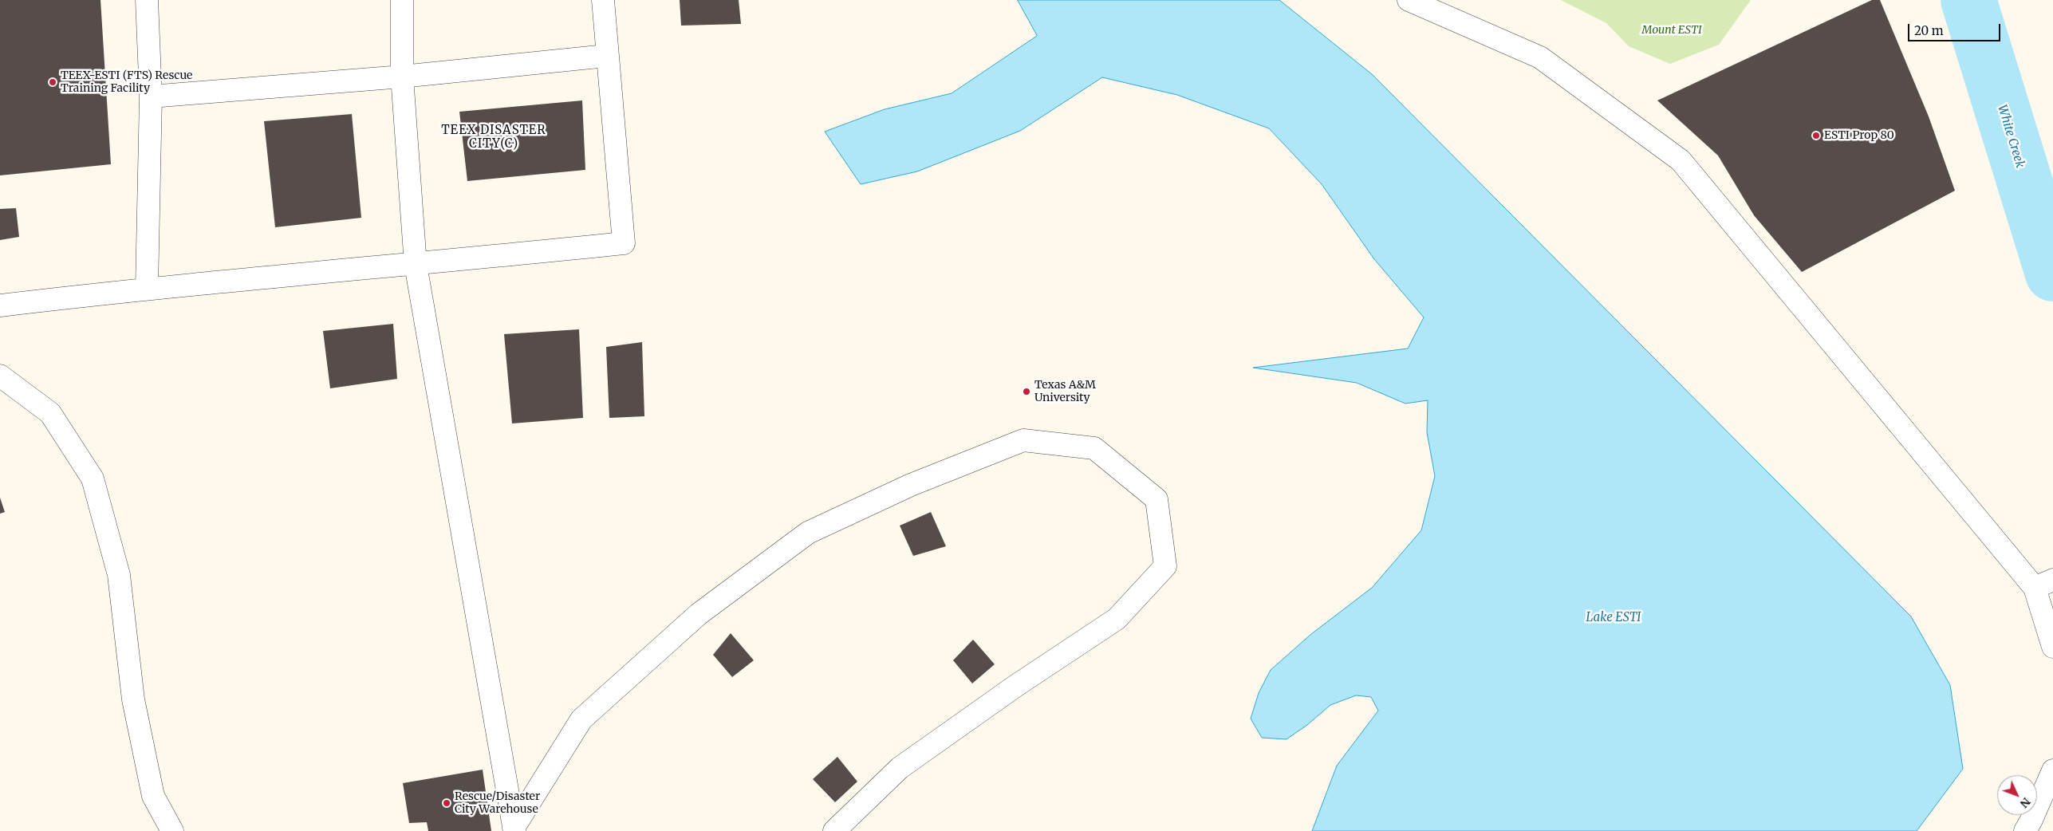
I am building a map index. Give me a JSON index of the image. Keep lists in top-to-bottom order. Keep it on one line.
{"districts":["TEEX DISASTER CITY(C)"],"water":["White Creek","Lake ESTI"],"parks":["Mount ESTI"],"places":["TEEX-ESTI (FTS) Rescue Training Facility","ESTI Prop 80","Texas A&M University","Rescue/Disaster City Warehouse"],"scale_bar":"20 m","north":"bottom right"}
